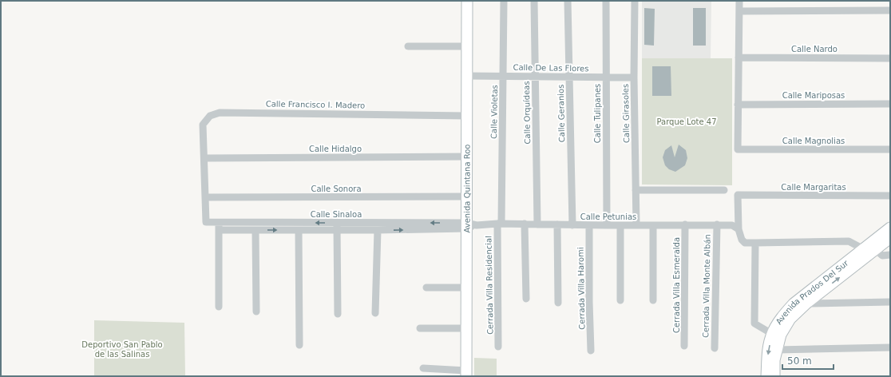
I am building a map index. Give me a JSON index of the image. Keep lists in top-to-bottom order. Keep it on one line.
{"streets":{"main road":["Avenida Quintana Roo","Avenida Prados Del Sur"],"street":["Calle Nardo","Calle De Las Flores","Calle Mariposas","Calle Francisco I. Madero","Calle Violetas","Calle Orquídeas","Calle Geranios","Calle Tulipanes","Calle Girasoles","Calle Magnolias","Calle Hidalgo","Calle Margaritas","Calle Sonora","Calle Sinaloa","Calle Petunias","Cerrada Villa Residencial","Cerrada Villa Esmeralda","Cerrada Villa Monte Albán","Cerrada Villa Haromi"]},"crossings":[["Calle De Las Flores","Calle Violetas"],["Calle De Las Flores","Calle Orquídeas"],["Calle De Las Flores","Calle Geranios"],["Calle De Las Flores","Calle Tulipanes"],["Calle De Las Flores","Calle Girasoles"],["Calle De Las Flores","Avenida Quintana Roo"],["Calle Mariposas","Calle Magnolias"],["Calle Francisco I. Madero","Calle Hidalgo"],["Calle Francisco I. Madero","Calle Sonora"],["Calle Francisco I. Madero","Avenida Quintana Roo"],["Calle Francisco I. Madero","Calle Sinaloa"],["Calle Violetas","Calle Petunias"],["Calle Violetas","Cerrada Villa Residencial"],["Calle Orquídeas","Calle Petunias"],["Calle Geranios","Calle Petunias"],["Calle Tulipanes","Calle Petunias"],["Calle Girasoles","Calle Petunias"],["Calle Hidalgo","Avenida Quintana Roo"],["Calle Margaritas","Calle Petunias"],["Calle Sonora","Avenida Quintana Roo"],["Avenida Quintana Roo","Calle Sinaloa"],["Avenida Quintana Roo","Calle Petunias"],["Calle Sinaloa","Calle Petunias"],["Calle Petunias","Cerrada Villa Residencial"],["Calle Petunias","Cerrada Villa Esmeralda"],["Calle Petunias","Cerrada Villa Monte Albán"],["Calle Petunias","Cerrada Villa Haromi"]],"parks":["Parque Lote 47","Deportivo San Pablo de las Salinas"],"scale_bar":"50 m"}
